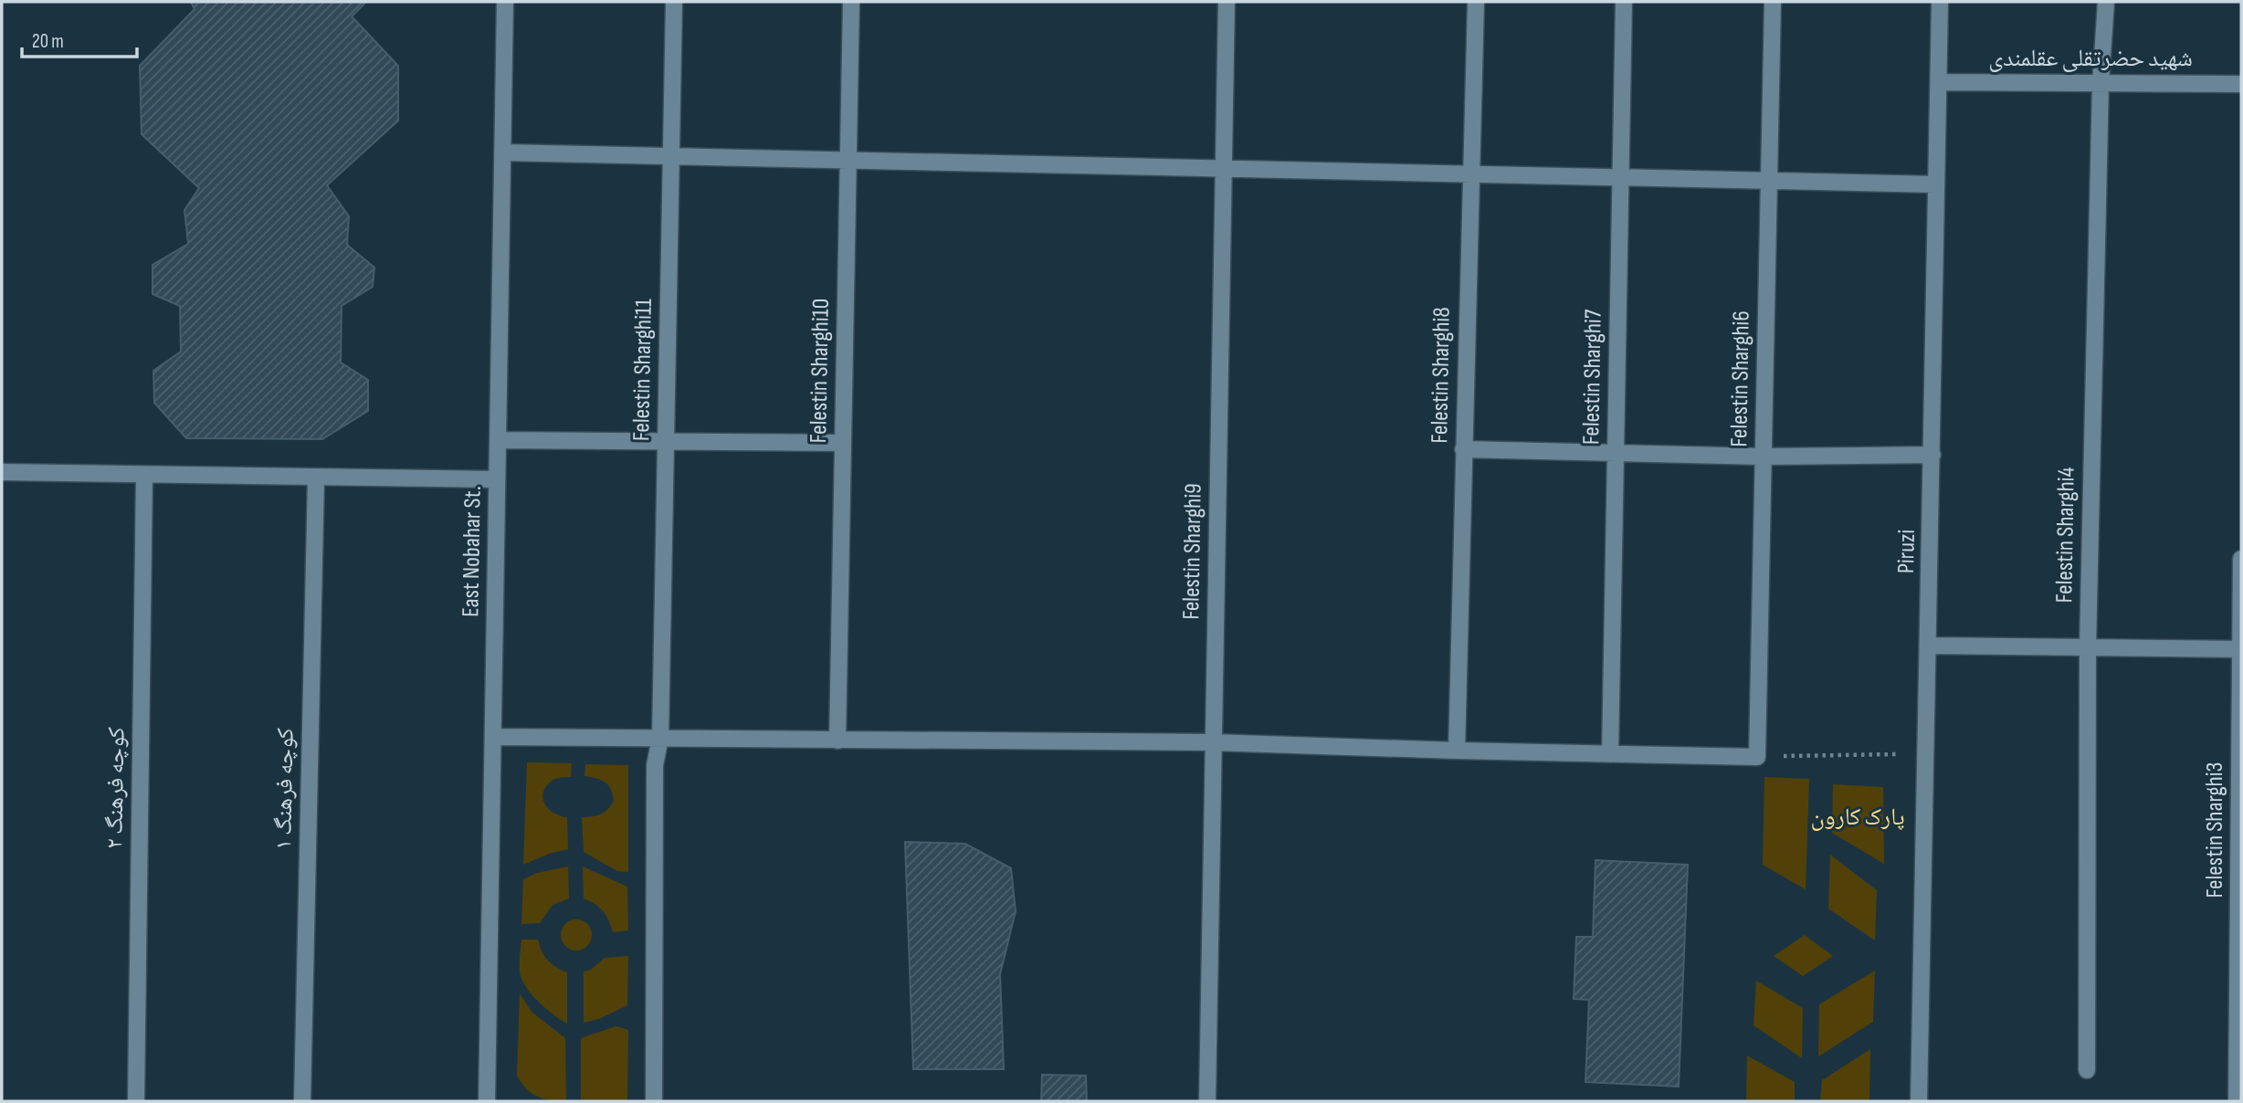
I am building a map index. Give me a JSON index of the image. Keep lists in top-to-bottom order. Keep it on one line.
{"streets":{"street":["شهید حضرتقلی عقلمندی","Felestin Sharghi11","Felestin Sharghi10","Felestin Sharghi8","Felestin Sharghi7","Felestin Sharghi6","Felestin Sharghi4","East Nobahar St.","Felestin Sharghi9","Piruzi","کوچه فرهنگ ۲","کوچه فرهنگ ۱","Felestin Sharghi3"]},"crossings":[["شهید حضرتقلی عقلمندی","Felestin Sharghi4"],["شهید حضرتقلی عقلمندی","Piruzi"]],"parks":["پارک کارون"],"scale_bar":"20 m"}
